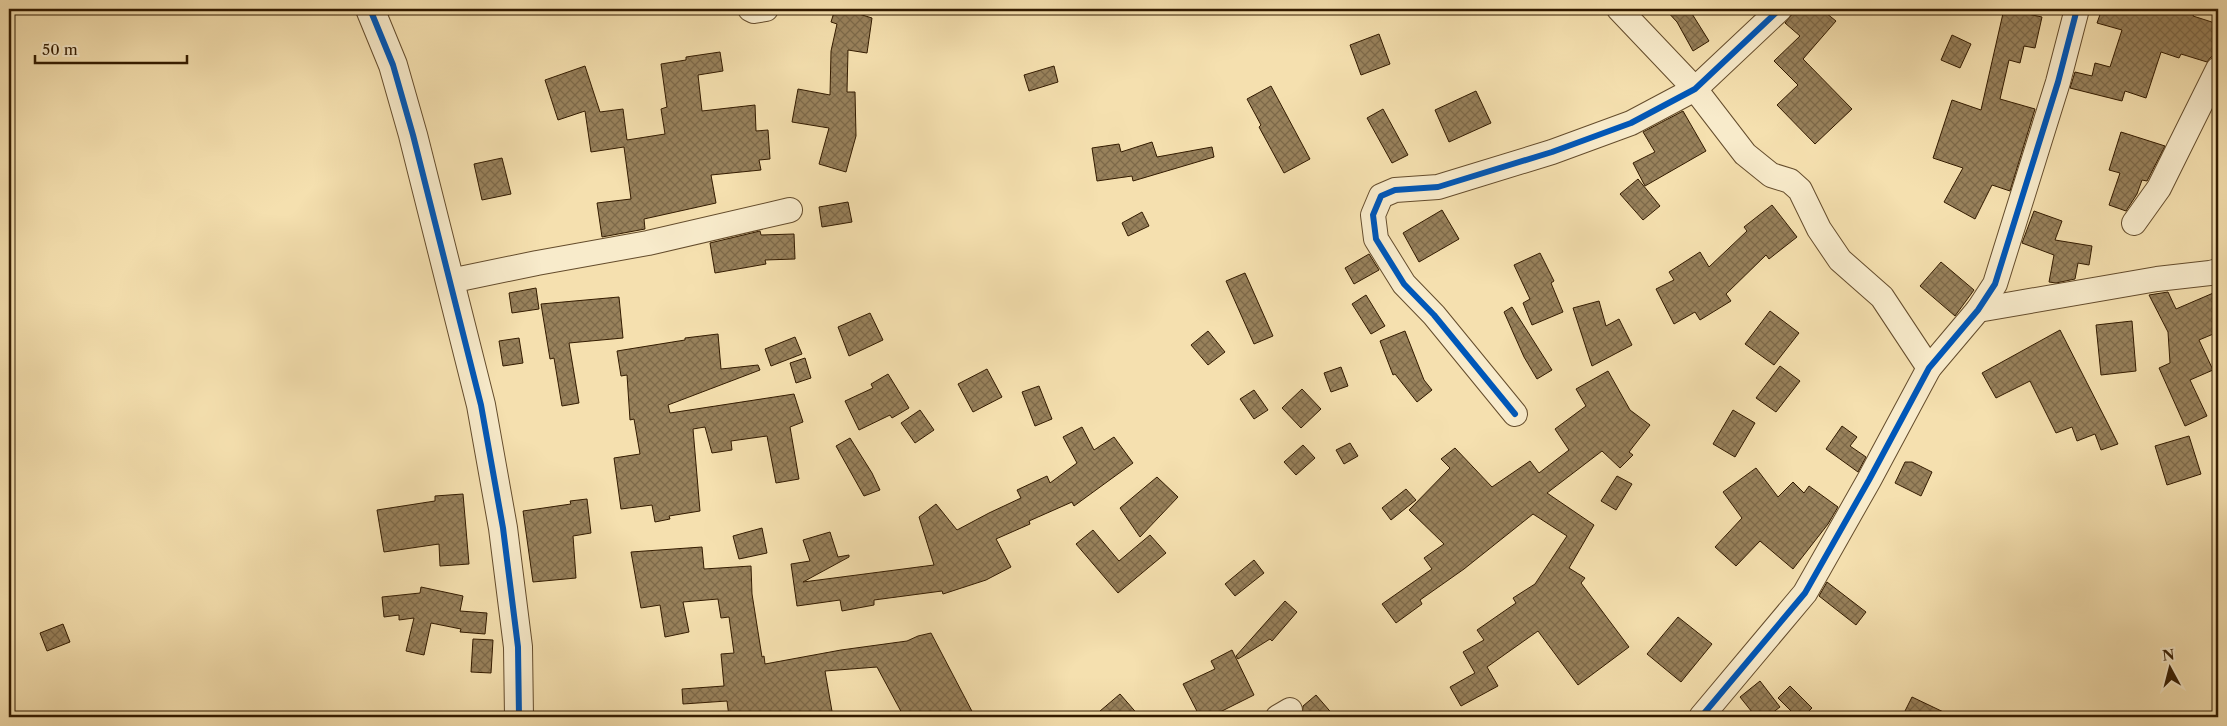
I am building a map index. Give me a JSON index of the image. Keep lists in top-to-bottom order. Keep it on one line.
{"scale_bar":"50 m","north":"top"}
